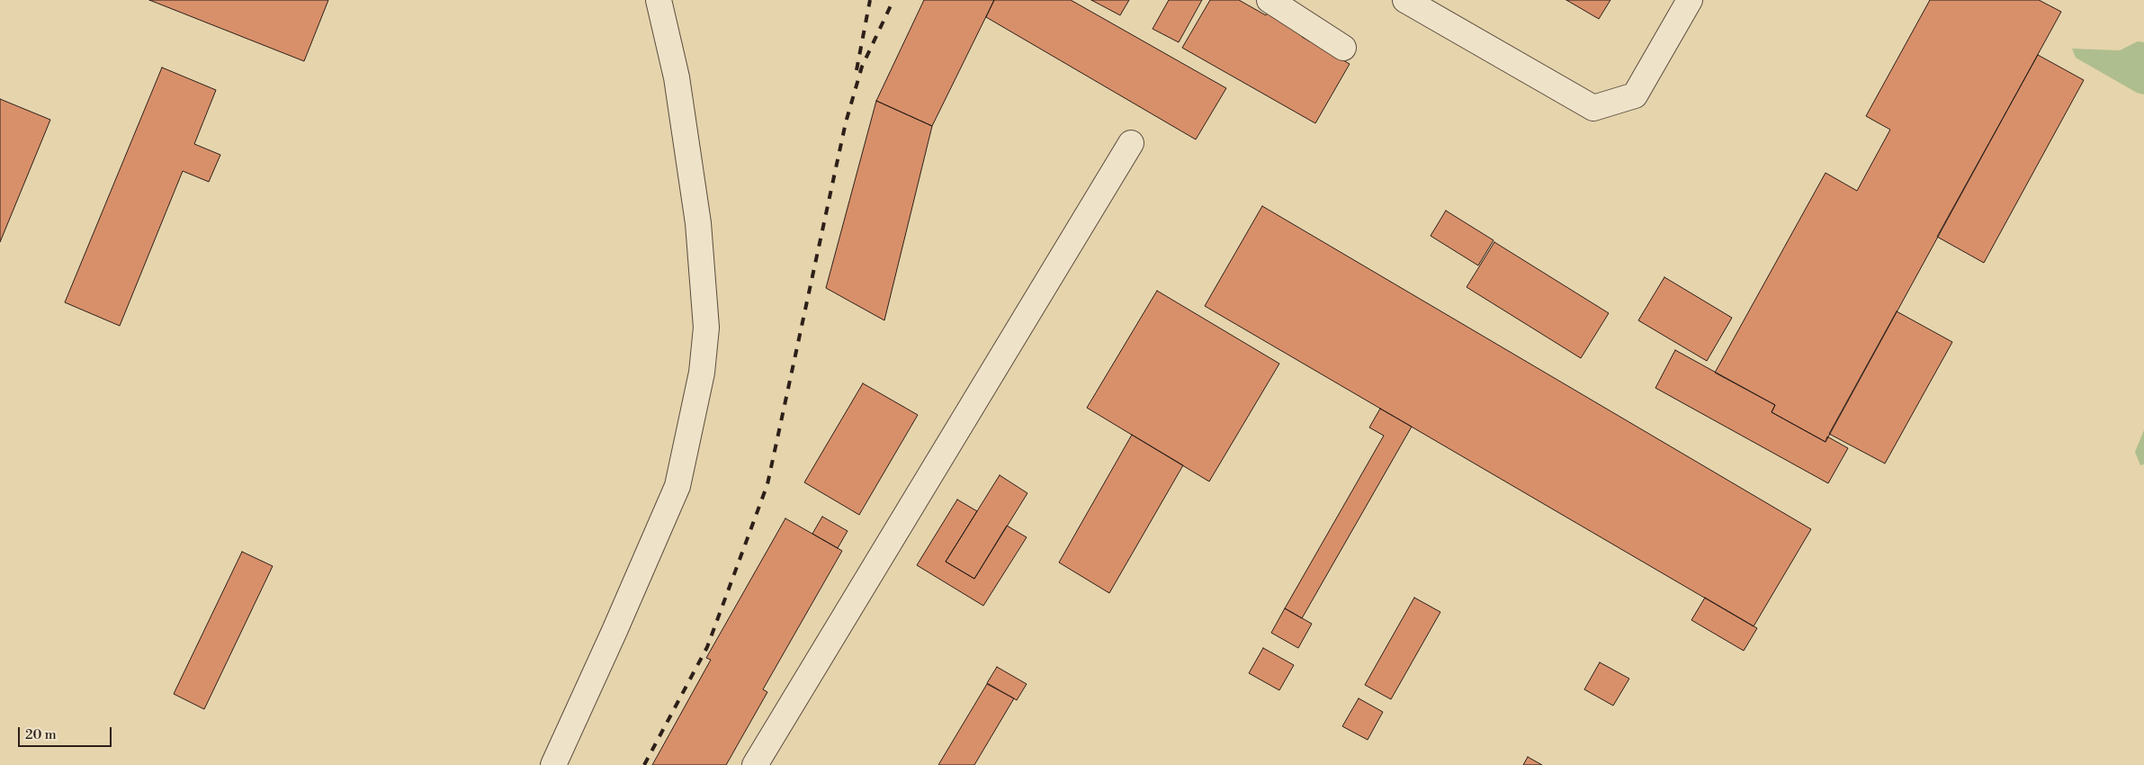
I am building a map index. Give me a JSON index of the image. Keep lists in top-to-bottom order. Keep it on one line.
{"scale_bar":"20 m"}
